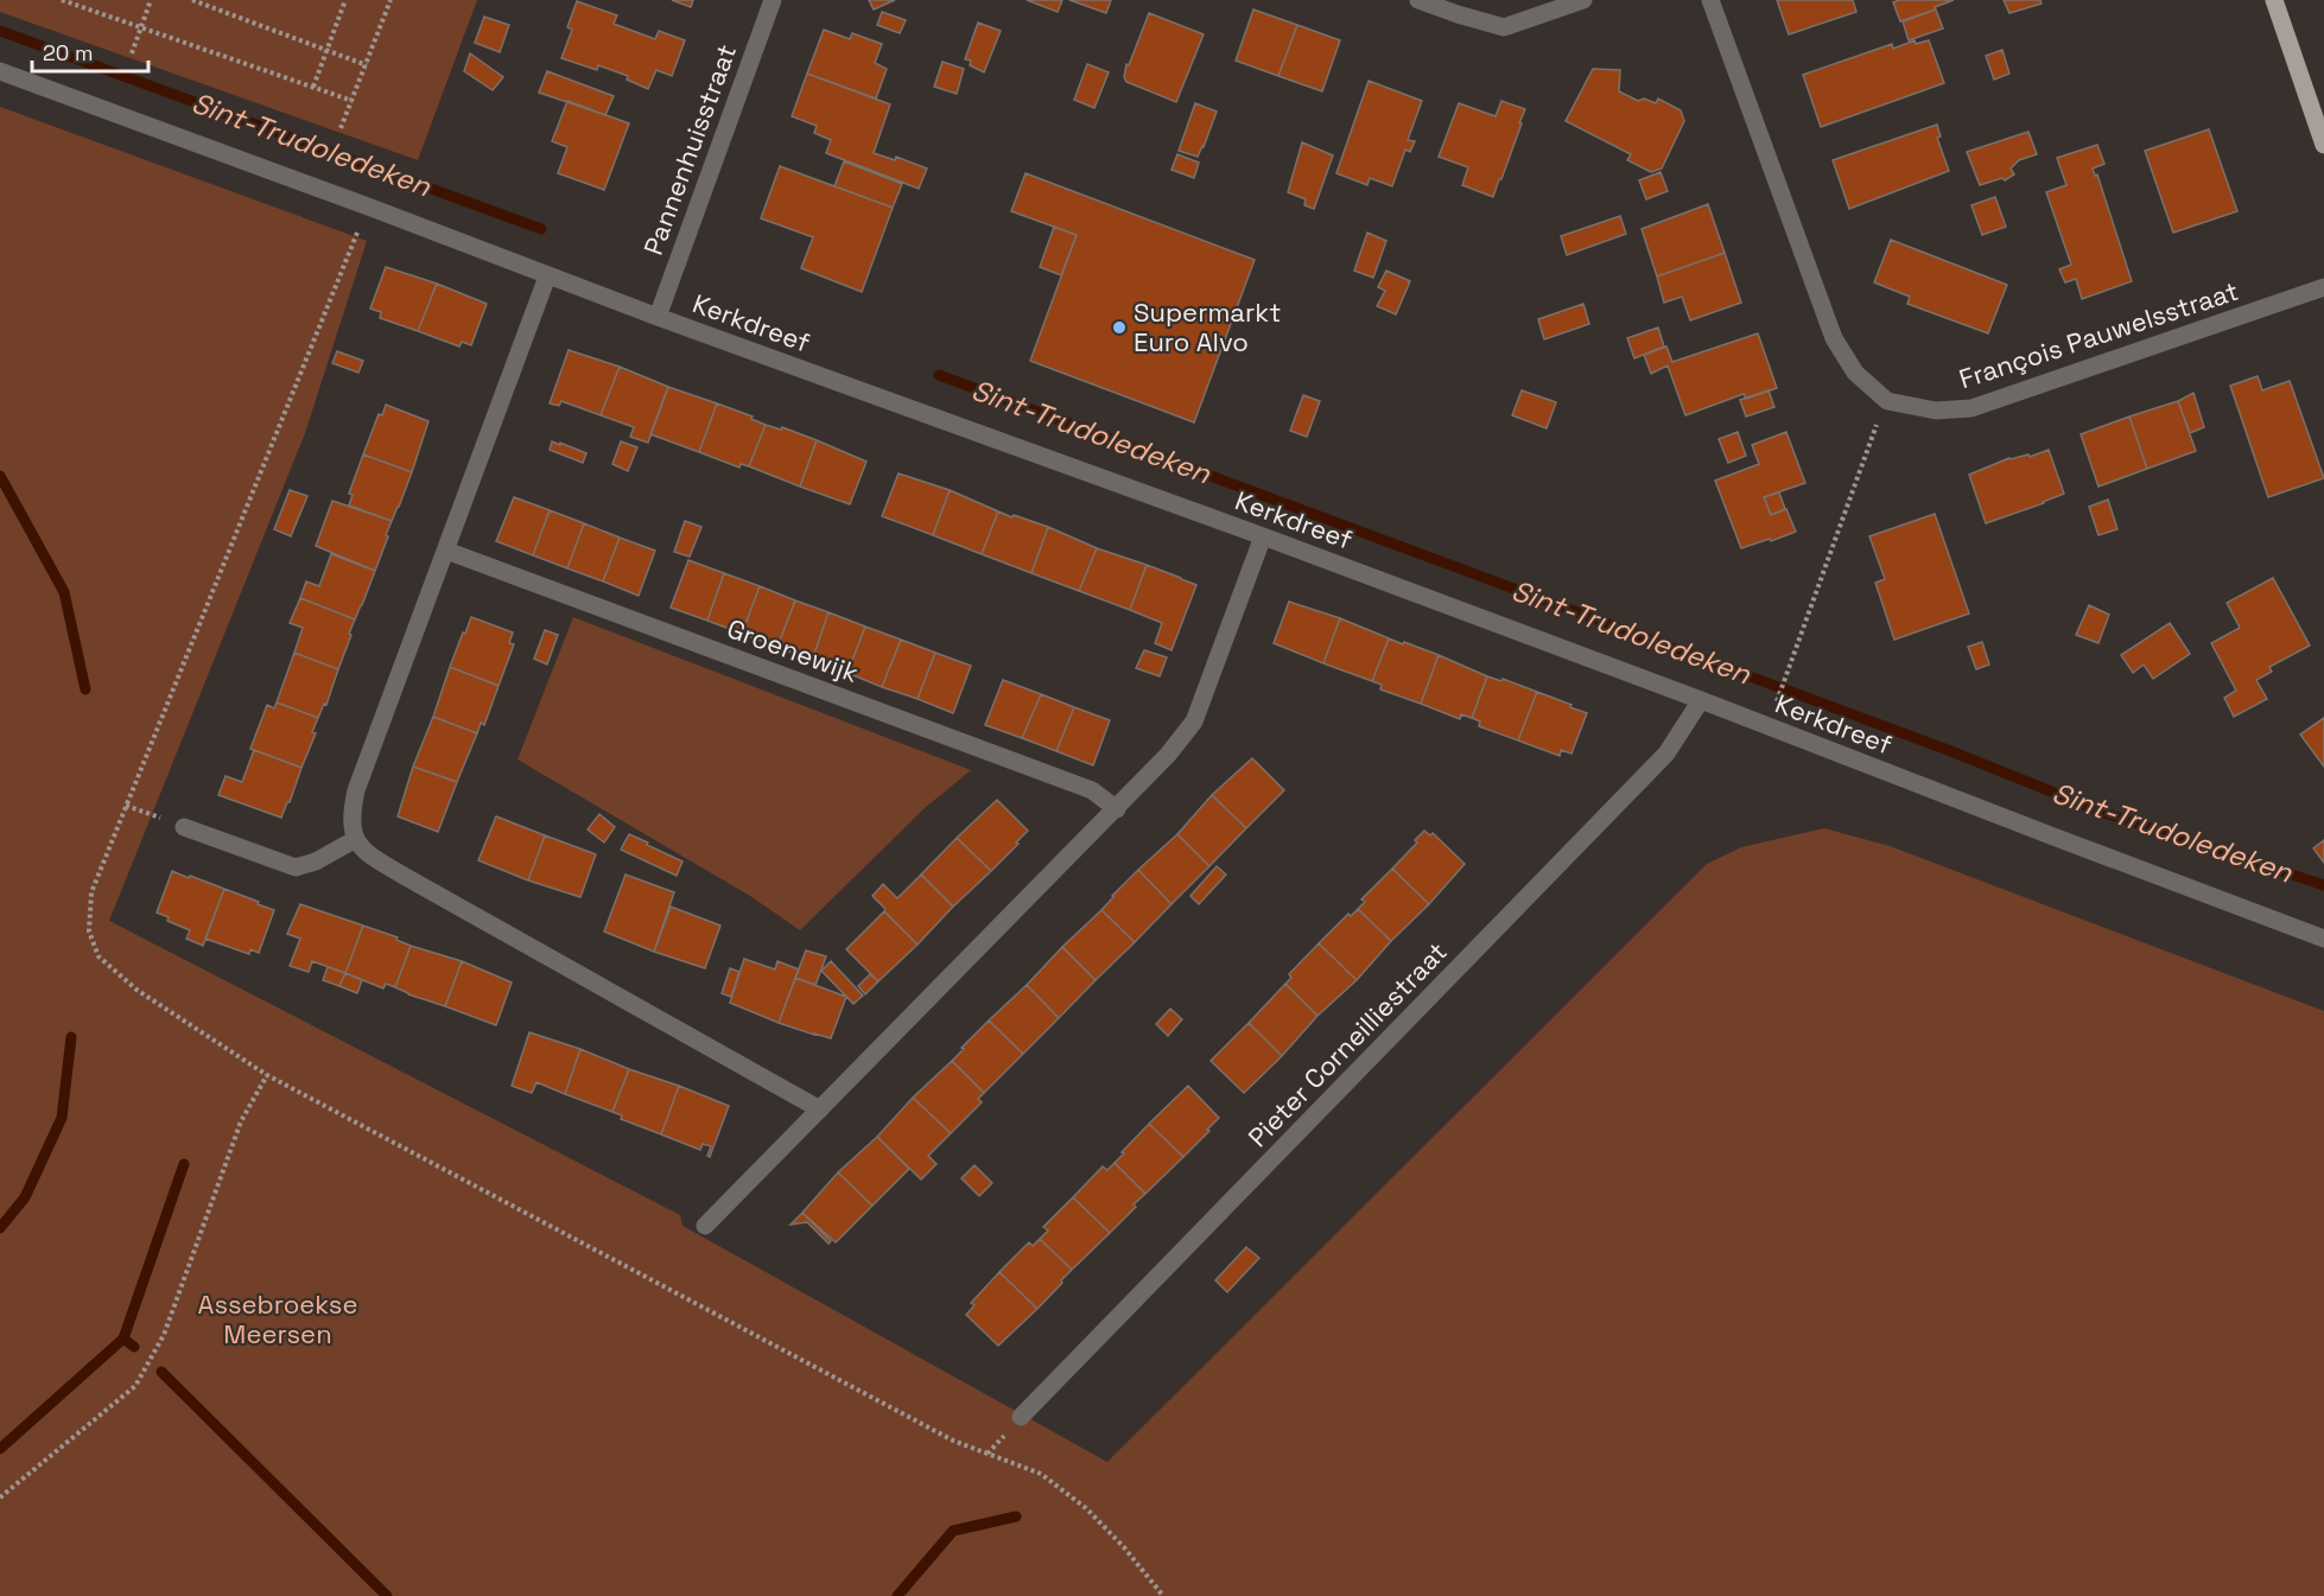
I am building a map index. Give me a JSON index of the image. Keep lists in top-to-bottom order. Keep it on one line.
{"streets":{"street":["Pannenhuisstraat","Kerkdreef","François Pauwelsstraat","Groenewijk","Pieter Corneilliestraat"]},"crossings":[["Pannenhuisstraat","Kerkdreef"],["Kerkdreef","Pieter Corneilliestraat"]],"water":["Sint-Trudoledeken"],"parks":["Assebroekse Meersen"],"places":["Supermarkt Euro Alvo"],"scale_bar":"20 m"}
